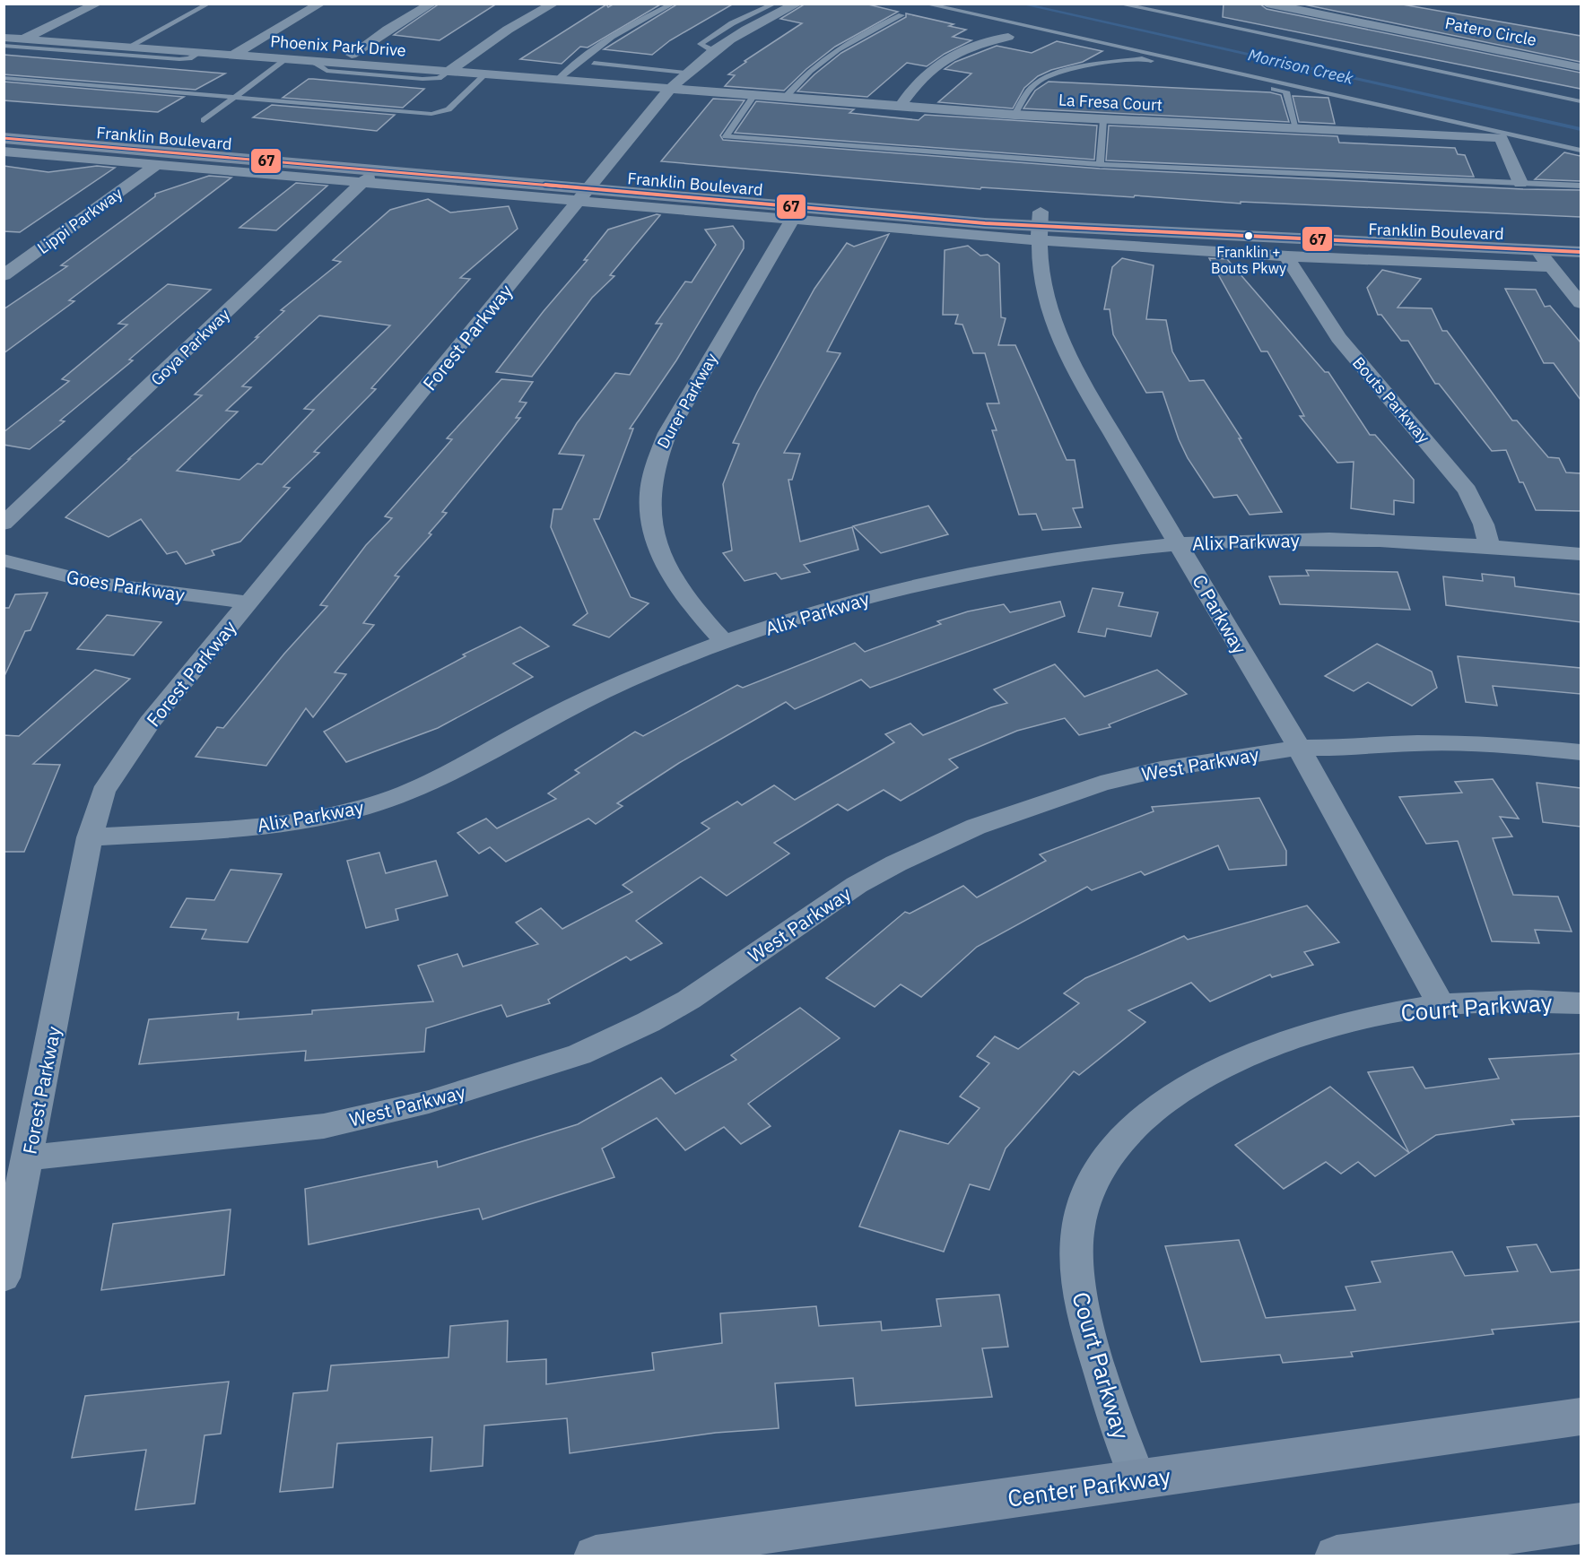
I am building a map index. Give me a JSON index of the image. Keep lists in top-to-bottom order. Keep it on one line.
{"streets":{"main road":["Franklin Boulevard","Center Parkway"],"street":["Patero Circle","Phoenix Park Drive","La Fresa Court","Lippi Parkway","Forest Parkway","Goya Parkway","Bouts Parkway","Durer Parkway","Alix Parkway","Goes Parkway","C Parkway","West Parkway","Court Parkway"]},"crossings":[["Phoenix Park Drive","La Fresa Court"],["Phoenix Park Drive","Forest Parkway"],["La Fresa Court","Forest Parkway"],["Franklin Boulevard","Forest Parkway"],["Franklin Boulevard","Goya Parkway"],["Franklin Boulevard","C Parkway"],["Forest Parkway","Alix Parkway"],["Forest Parkway","Goes Parkway"],["Forest Parkway","West Parkway"],["Bouts Parkway","Alix Parkway"],["Durer Parkway","Alix Parkway"],["Alix Parkway","C Parkway"],["C Parkway","West Parkway"],["C Parkway","Court Parkway"],["Court Parkway","Center Parkway"]],"water":["Morrison Creek"],"places":["Franklin + Bouts Pkwy"],"lines":["transit line 67"]}
